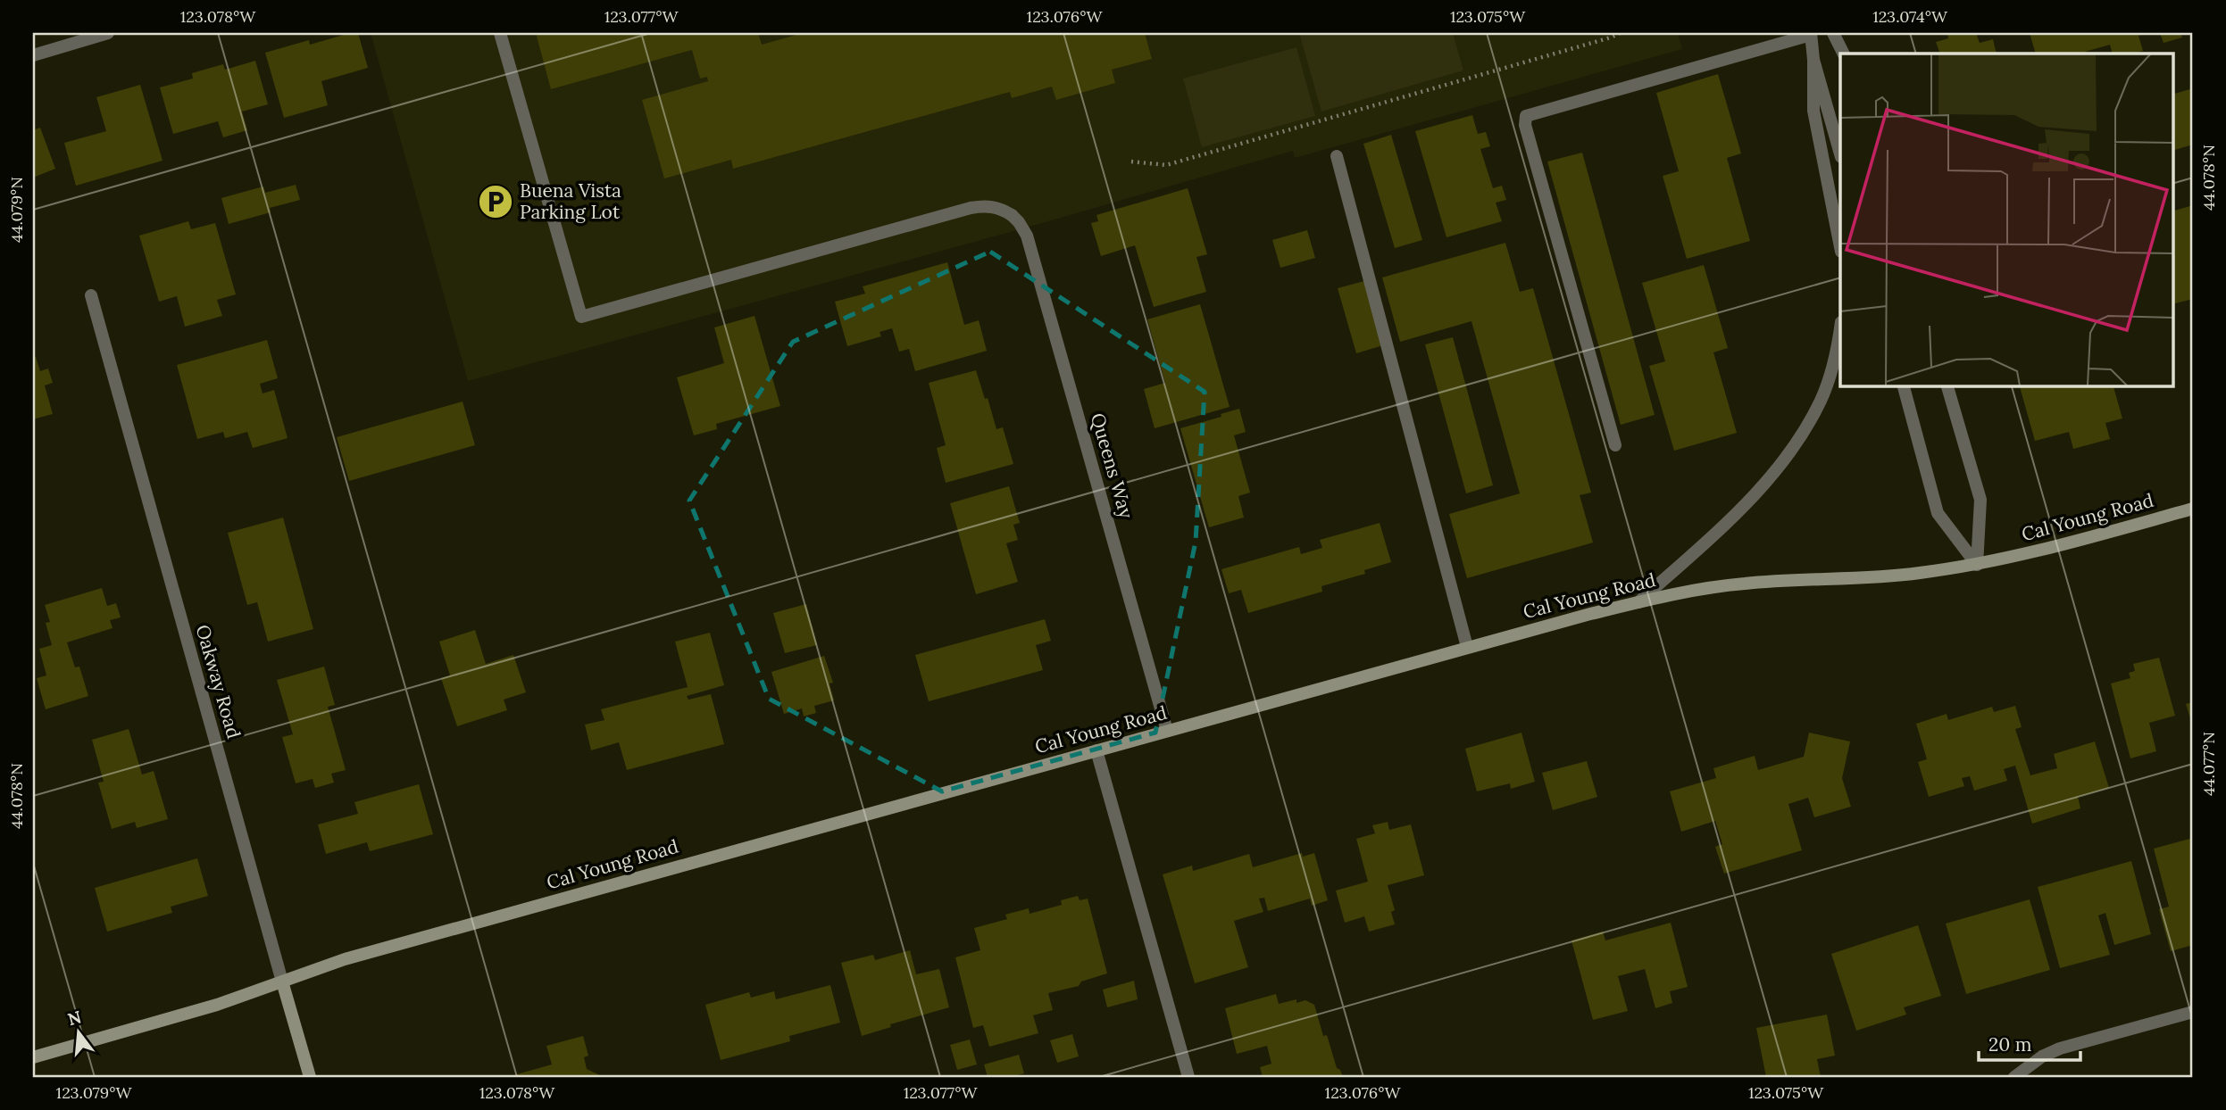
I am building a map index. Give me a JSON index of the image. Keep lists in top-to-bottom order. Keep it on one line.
{"streets":{"main road":["Cal Young Road","Oakway Road"],"street":["Queens Way"]},"crossings":[["Queens Way","Cal Young Road"],["Cal Young Road","Oakway Road"]],"places":{"parking":["Buena Vista Parking Lot"]},"scale_bar":"20 m","north":"top","coordinates":["123.078°W","123.077°W","123.076°W","123.075°W","123.074°W","44.078°N","44.079°N","44.077°N","123.079°W"]}
